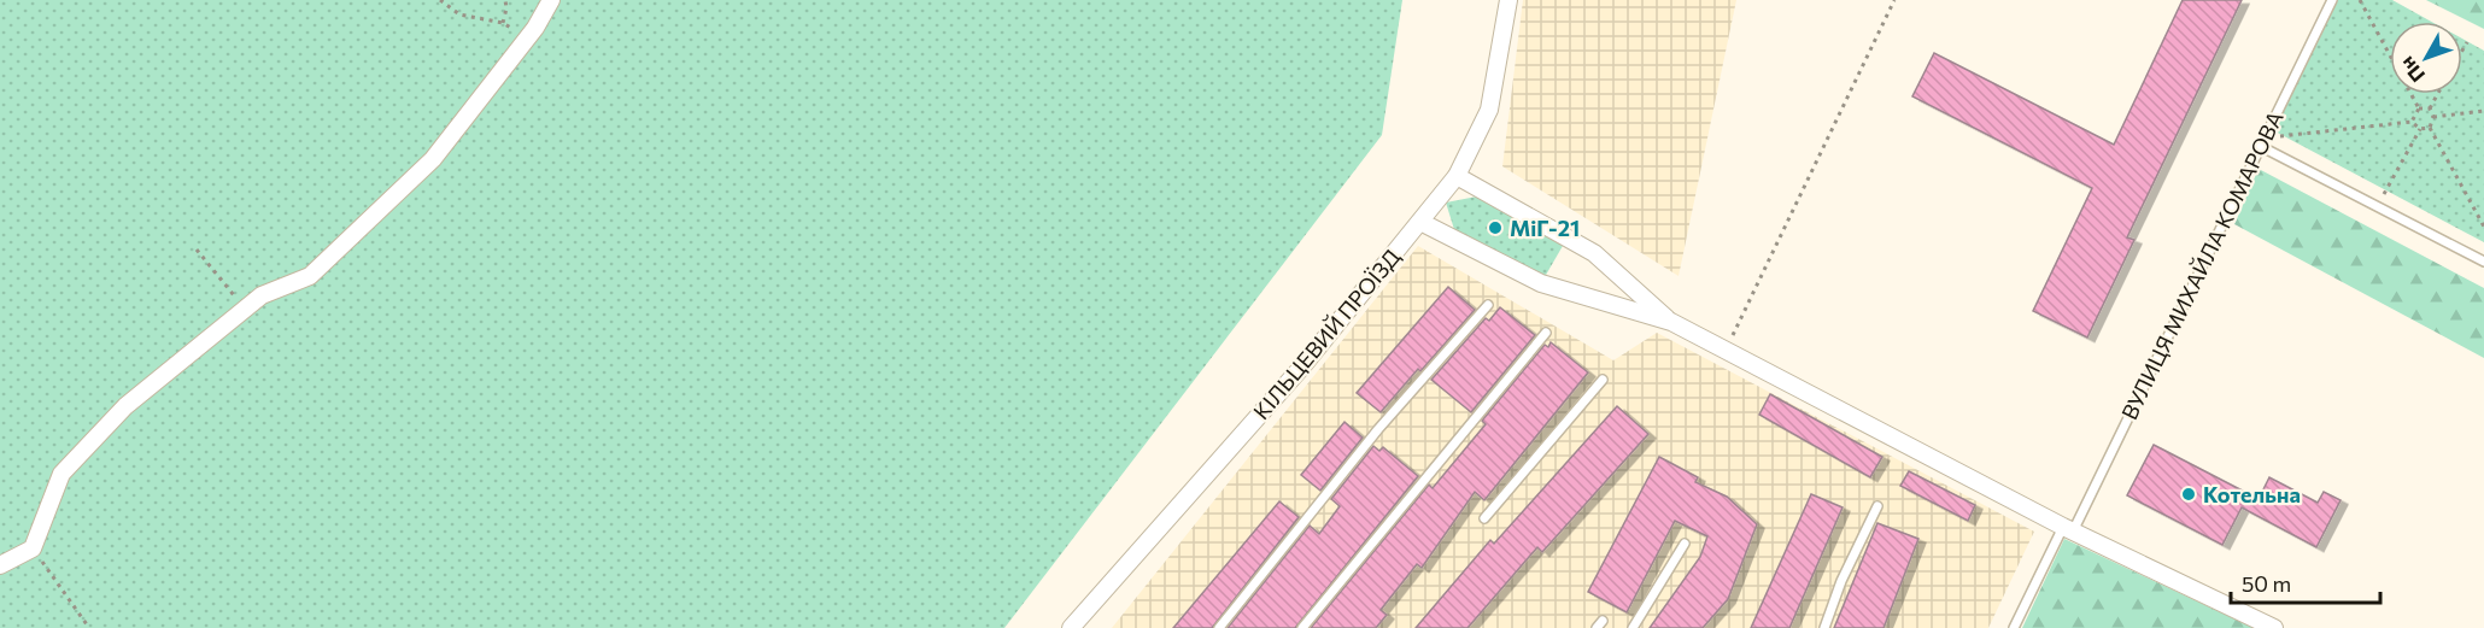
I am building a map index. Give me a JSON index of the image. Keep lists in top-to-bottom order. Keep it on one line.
{"streets":{"street":["КІЛЬЦЕВИЙ ПРОЇЗД"],"lane":["ВУЛИЦЯ МИХАЙЛА КОМАРОВА"]},"places":["МіГ-21","Котельна"],"scale_bar":"50 m","north":"bottom left"}
